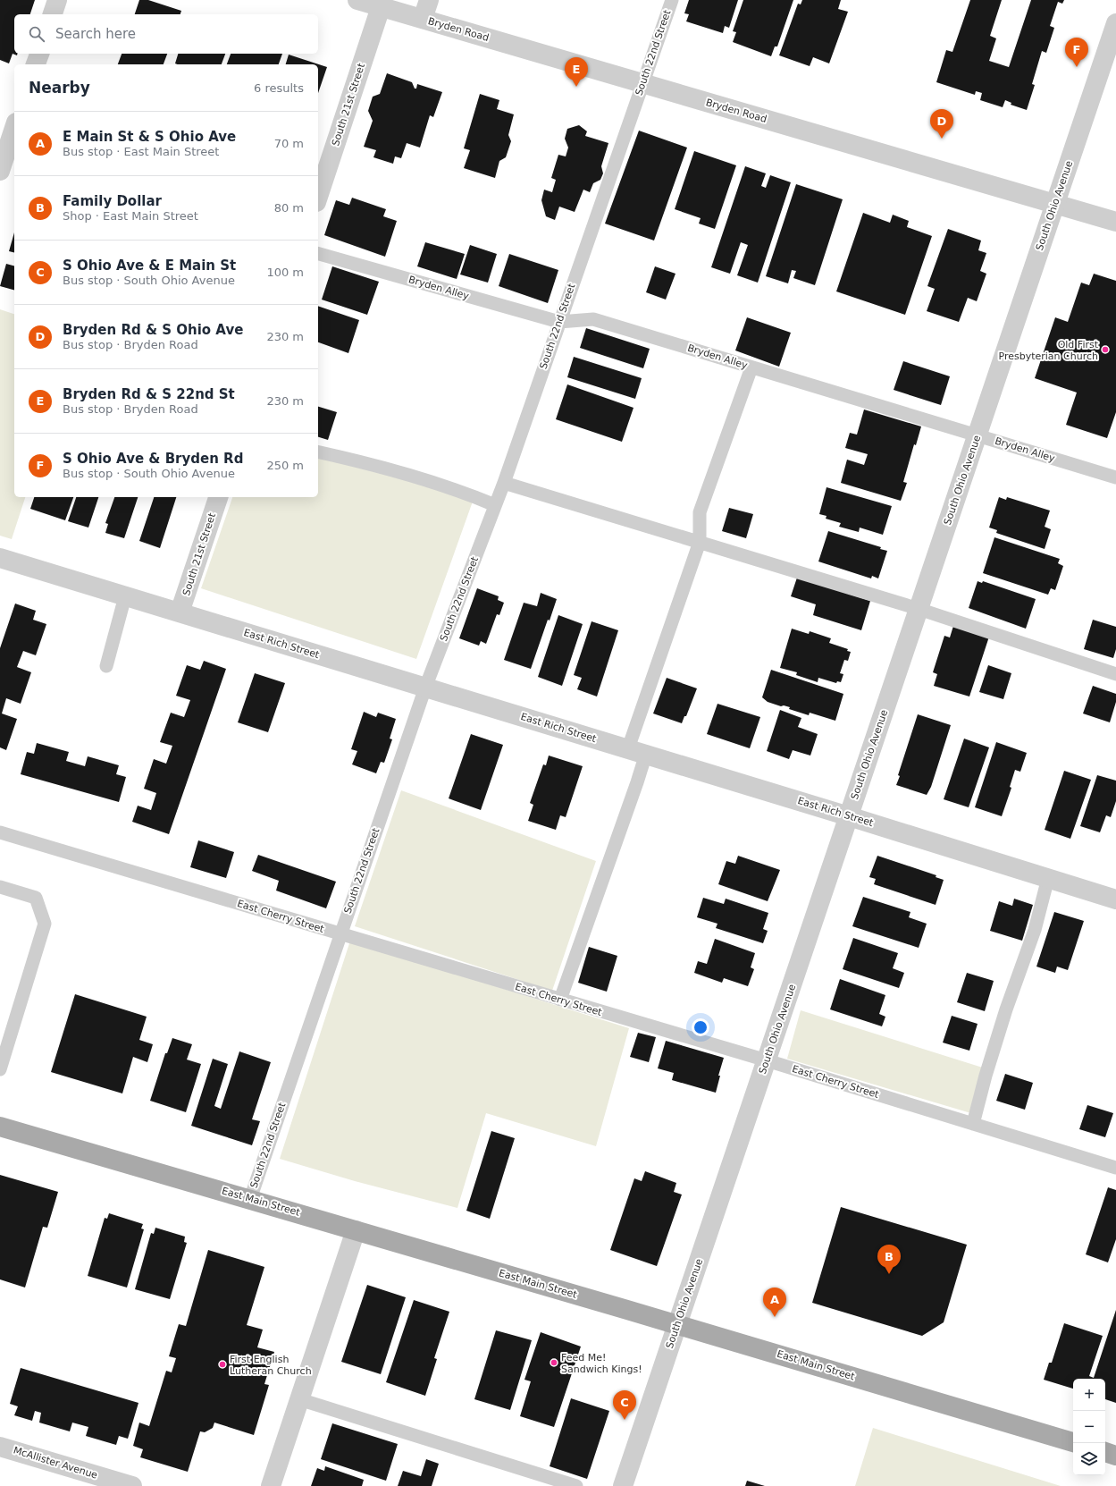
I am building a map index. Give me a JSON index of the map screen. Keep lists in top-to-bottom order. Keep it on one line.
{"streets":{"main road":["East Main Street"],"street":["Bryden Road","South 21st Street","South Ohio Avenue","East Rich Street","McAllister Avenue"],"lane":["South 22nd Street","Bryden Alley","East Cherry Street"]},"crossings":[["Bryden Road","South 22nd Street"],["Bryden Road","South 21st Street"],["Bryden Road","South Ohio Avenue"],["South 22nd Street","Bryden Alley"],["South 22nd Street","East Rich Street"],["South 22nd Street","East Cherry Street"],["South 22nd Street","East Main Street"],["South 21st Street","East Rich Street"],["South Ohio Avenue","Bryden Alley"],["South Ohio Avenue","East Rich Street"],["South Ohio Avenue","East Cherry Street"],["South Ohio Avenue","East Main Street"]],"places":["Old First Presbyterian Church","Feed Me! Sandwich Kings!","First English Lutheran Church"],"page":{"search":"Search here","pins":["F","E","D","B","A","C"],"heading":["Nearby","6 results"],"list":[{"mark":"A","name":"E Main St & S Ohio Ave","note":"Bus stop · East Main Street","value":"70 m"},{"mark":"B","name":"Family Dollar","note":"Shop · East Main Street","value":"80 m"},{"mark":"C","name":"S Ohio Ave & E Main St","note":"Bus stop · South Ohio Avenue","value":"100 m"},{"mark":"D","name":"Bryden Rd & S Ohio Ave","note":"Bus stop · Bryden Road","value":"230 m"},{"mark":"E","name":"Bryden Rd & S 22nd St","note":"Bus stop · Bryden Road","value":"230 m"},{"mark":"F","name":"S Ohio Ave & Bryden Rd","note":"Bus stop · South Ohio Avenue","value":"250 m"}],"map_buttons":["+","−"]}}
